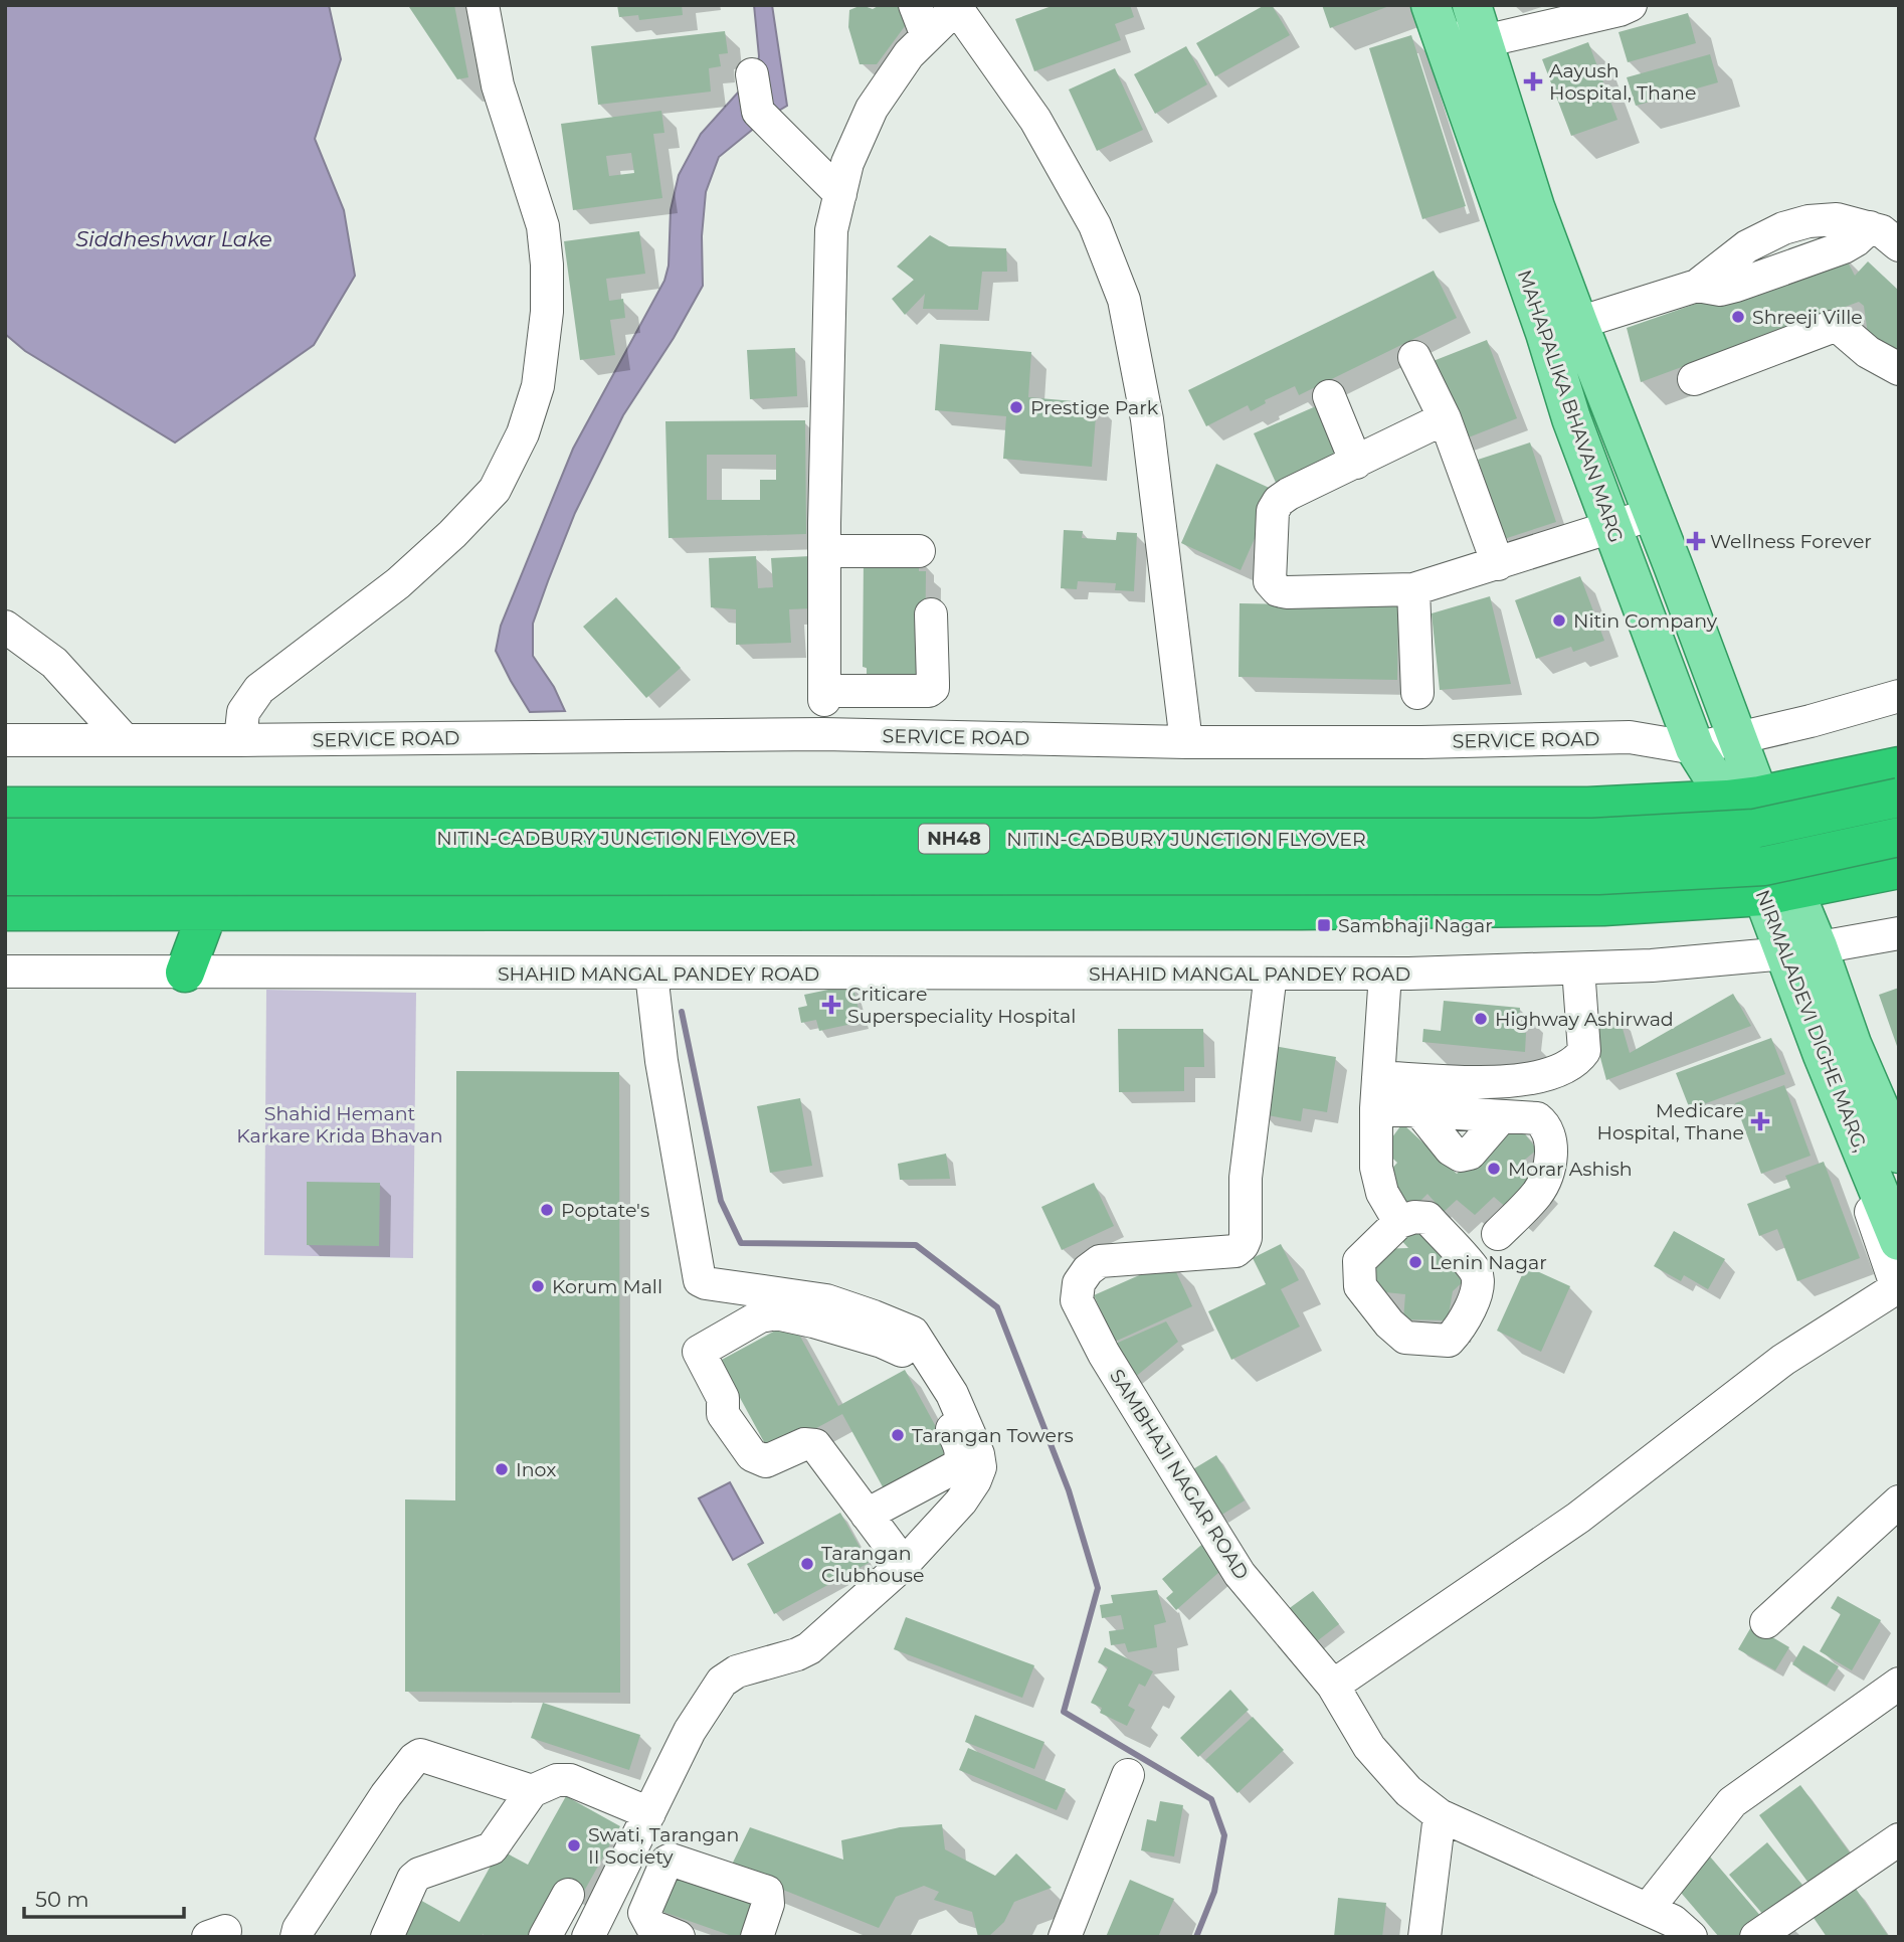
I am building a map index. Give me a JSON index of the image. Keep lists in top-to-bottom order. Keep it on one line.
{"streets":{"highway":["NITIN-CADBURY JUNCTION FLYOVER","NH48"],"main road":["MAHAPALIKA BHAVAN MARG","NIRMALADEVI DIGHE MARG,"],"street":["SERVICE ROAD","SHAHID MANGAL PANDEY ROAD","SAMBHAJI NAGAR ROAD"]},"crossings":[["MAHAPALIKA BHAVAN MARG","SERVICE ROAD"],["MAHAPALIKA BHAVAN MARG","NIRMALADEVI DIGHE MARG,"],["SHAHID MANGAL PANDEY ROAD","NIRMALADEVI DIGHE MARG,"],["SHAHID MANGAL PANDEY ROAD","SAMBHAJI NAGAR ROAD"]],"water":["Siddheshwar Lake"],"parks":["Shahid Hemant Karkare Krida Bhavan"],"places":{"health":["Aayush Hospital, Thane","Wellness Forever","Criticare Superspeciality Hospital","Medicare Hospital, Thane"],"other":["Shreeji Ville","Prestige Park","Nitin Company","Highway Ashirwad","Morar Ashish","Poptate's","Lenin Nagar","Korum Mall","Tarangan Towers","Inox","Tarangan Clubhouse","Swati, Tarangan II Society"],"transit":["Sambhaji Nagar"]},"scale_bar":"50 m"}
